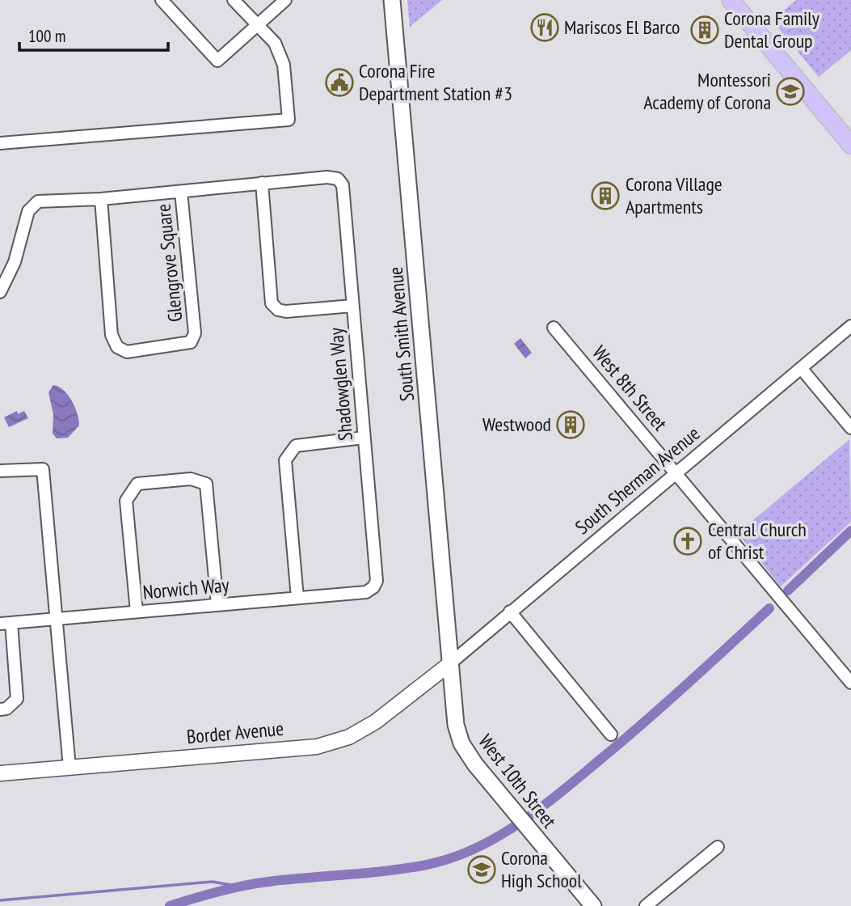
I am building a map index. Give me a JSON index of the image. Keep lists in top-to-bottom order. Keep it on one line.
{"streets":{"main road":["South Smith Avenue","West 10th Street"],"street":["Glengrove Square","Shadowglen Way","West 8th Street","South Sherman Avenue","Norwich Way","Border Avenue"]},"crossings":[["South Smith Avenue","South Sherman Avenue"],["South Smith Avenue","Border Avenue"],["South Smith Avenue","West 10th Street"],["Shadowglen Way","Norwich Way"],["West 8th Street","South Sherman Avenue"],["South Sherman Avenue","Border Avenue"],["South Sherman Avenue","West 10th Street"],["Border Avenue","West 10th Street"]],"places":{"restaurant":["Mariscos El Barco"],"building":["Corona Family Dental Group","Corona Village Apartments","Westwood"],"public building":["Corona Fire Department Station #3"],"school or university":["Montessori Academy of Corona","Corona High School"],"church":["Central Church of Christ"]},"scale_bar":"100 m"}
